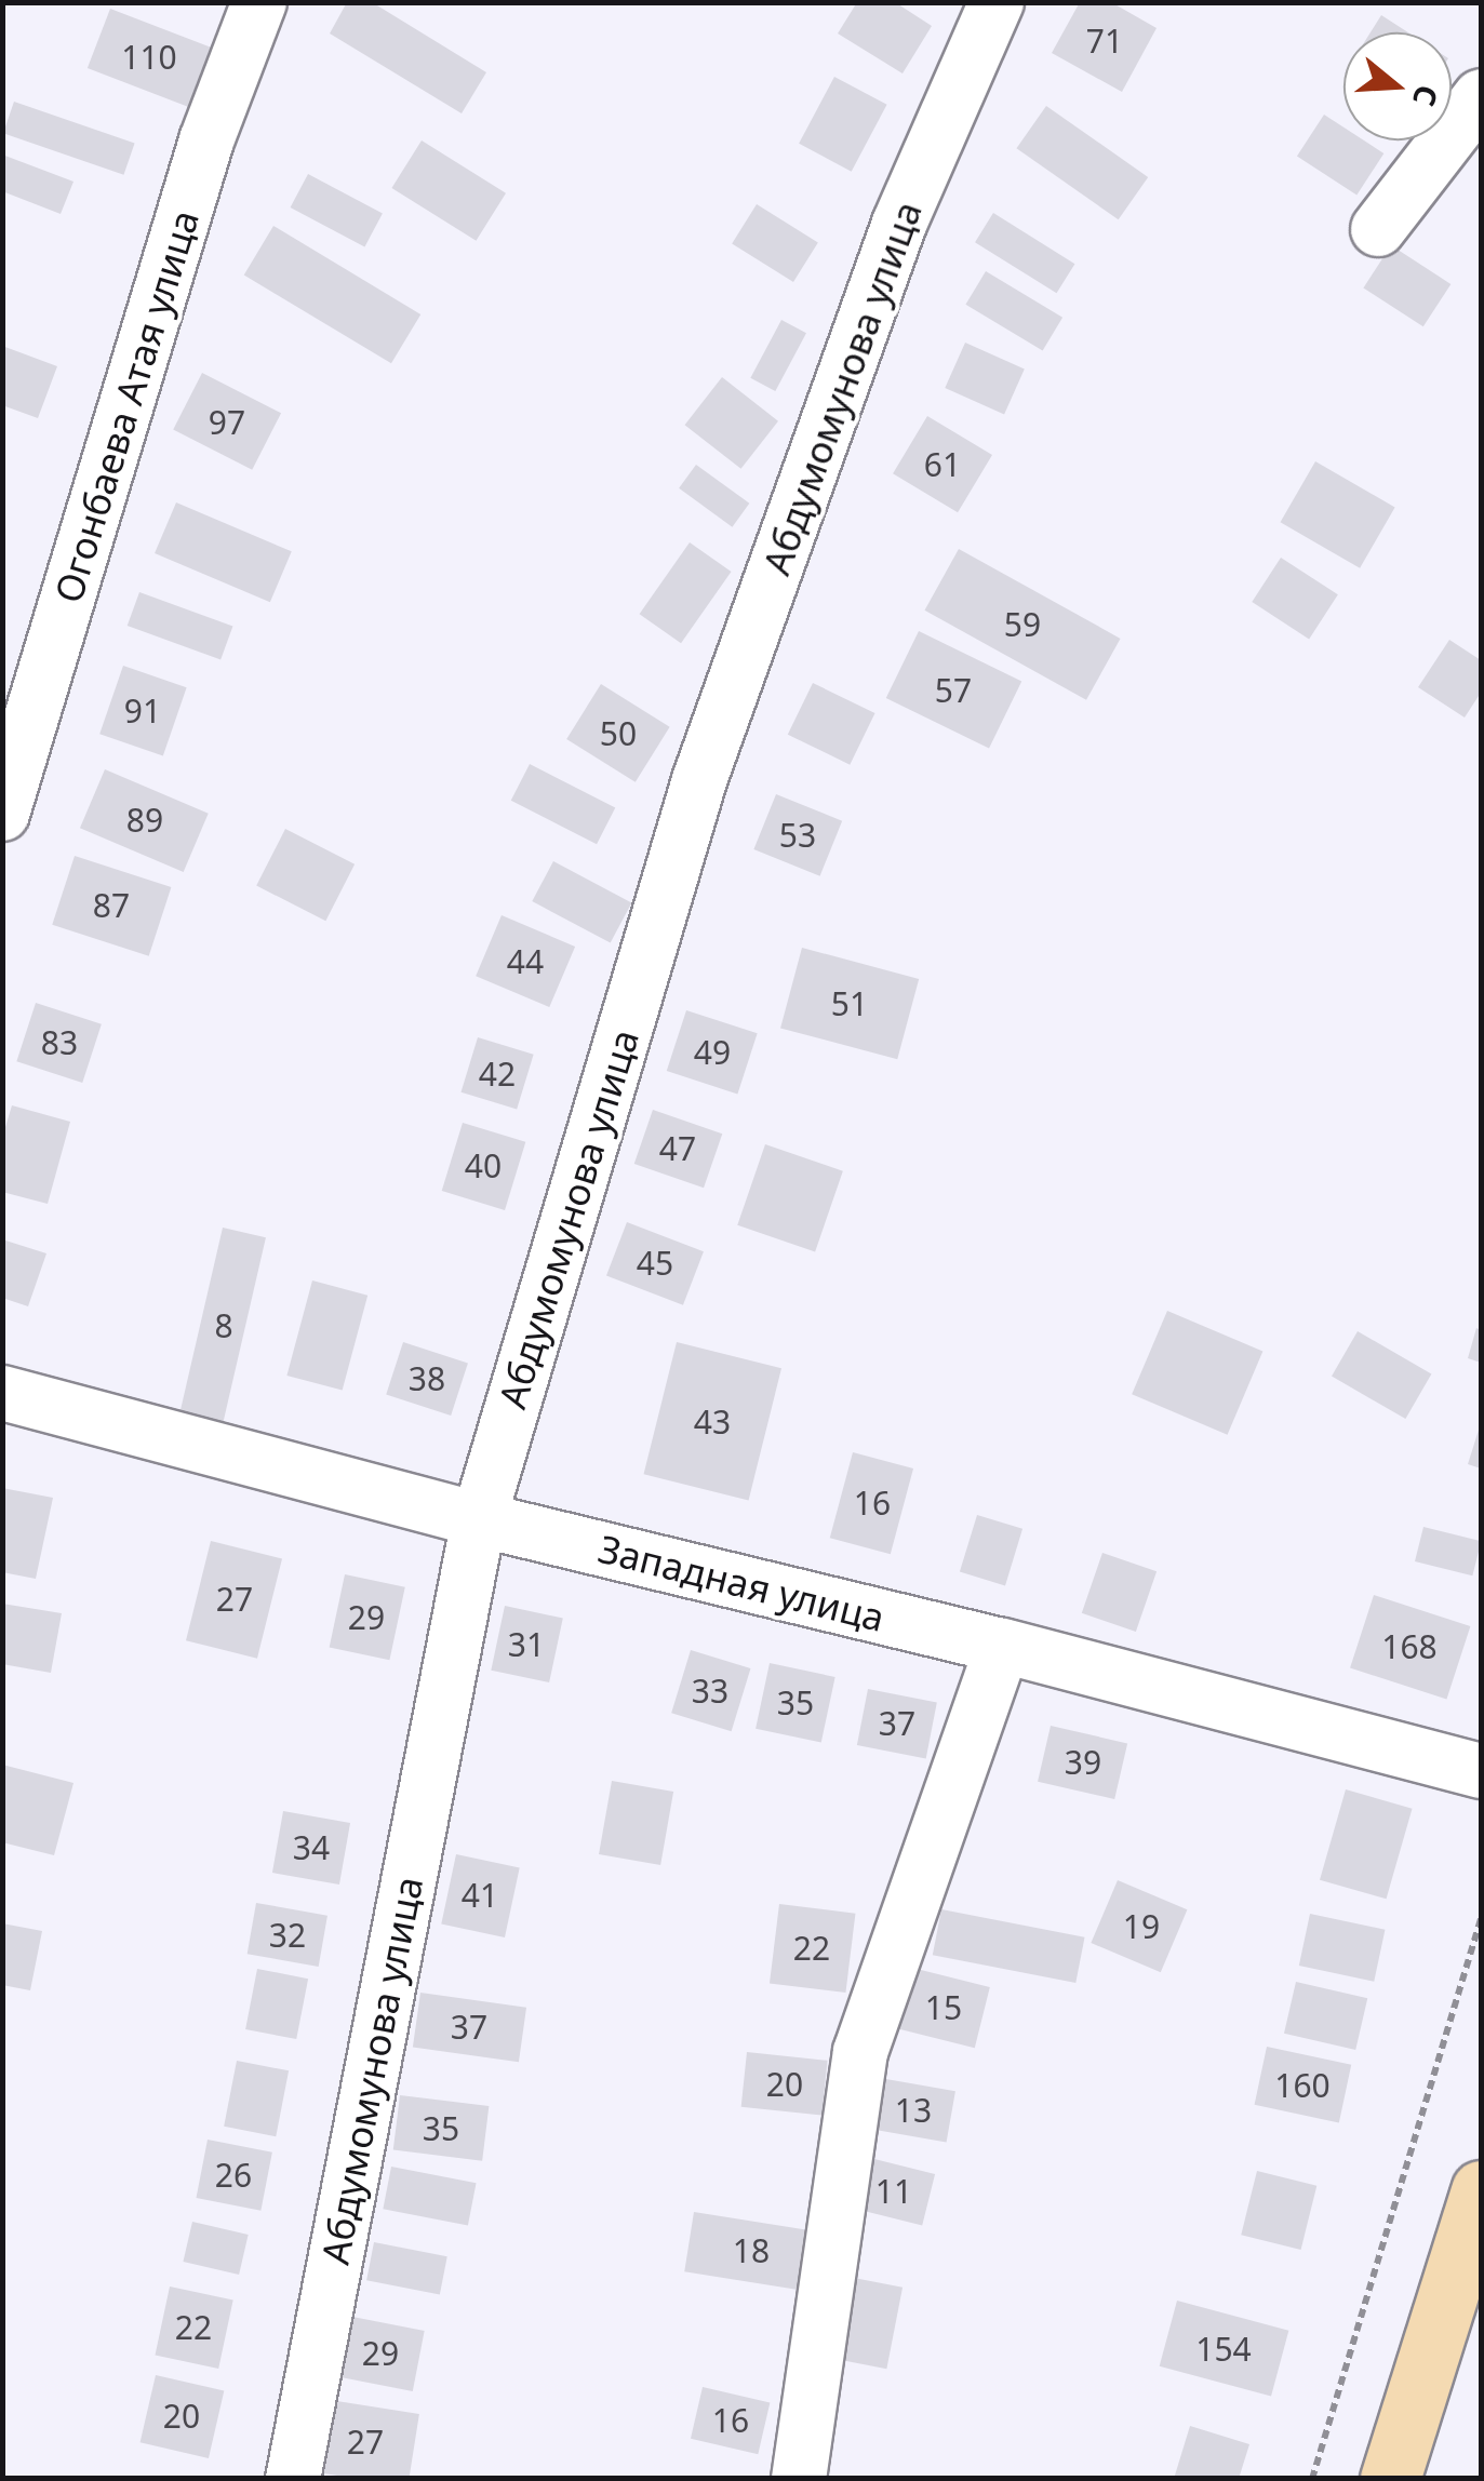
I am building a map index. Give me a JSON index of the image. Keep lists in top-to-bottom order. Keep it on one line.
{"streets":{"street":["Абдумомунова улица","Огонбаева Атая улица","Западная улица"]},"crossings":[["Абдумомунова улица","Западная улица"]],"house_numbers":["71","110","97","61","59","57","91","50","89","53","87","44","51","83","49","42","47","40","45","8","38","43","16","27","29","31","168","33","35","37","39","34","41","19","32","22","15","37","20","160","13","35","26","11","18","22","154","29","20","16","27"],"north":"right"}
